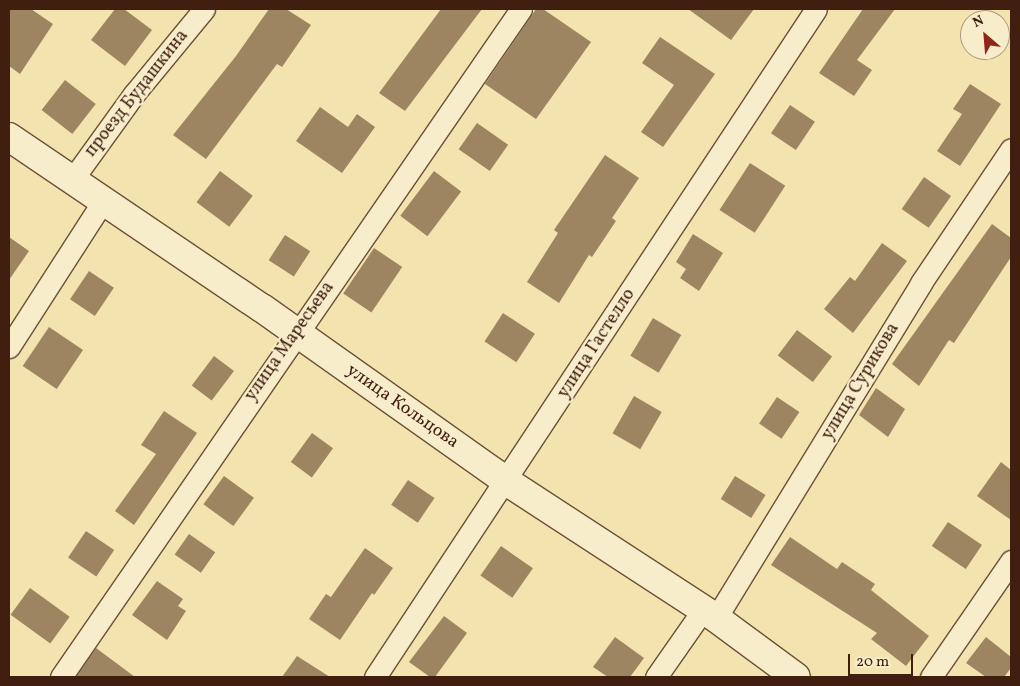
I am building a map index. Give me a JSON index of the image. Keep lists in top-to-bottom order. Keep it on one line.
{"streets":{"street":["проезд Будашкина","улица Маресьева","улица Гастелло","улица Сурикова","улица Кольцова"]},"crossings":[["проезд Будашкина","улица Кольцова"],["улица Маресьева","улица Кольцова"],["улица Гастелло","улица Кольцова"],["улица Сурикова","улица Кольцова"]],"scale_bar":"20 m","north":"top left"}
